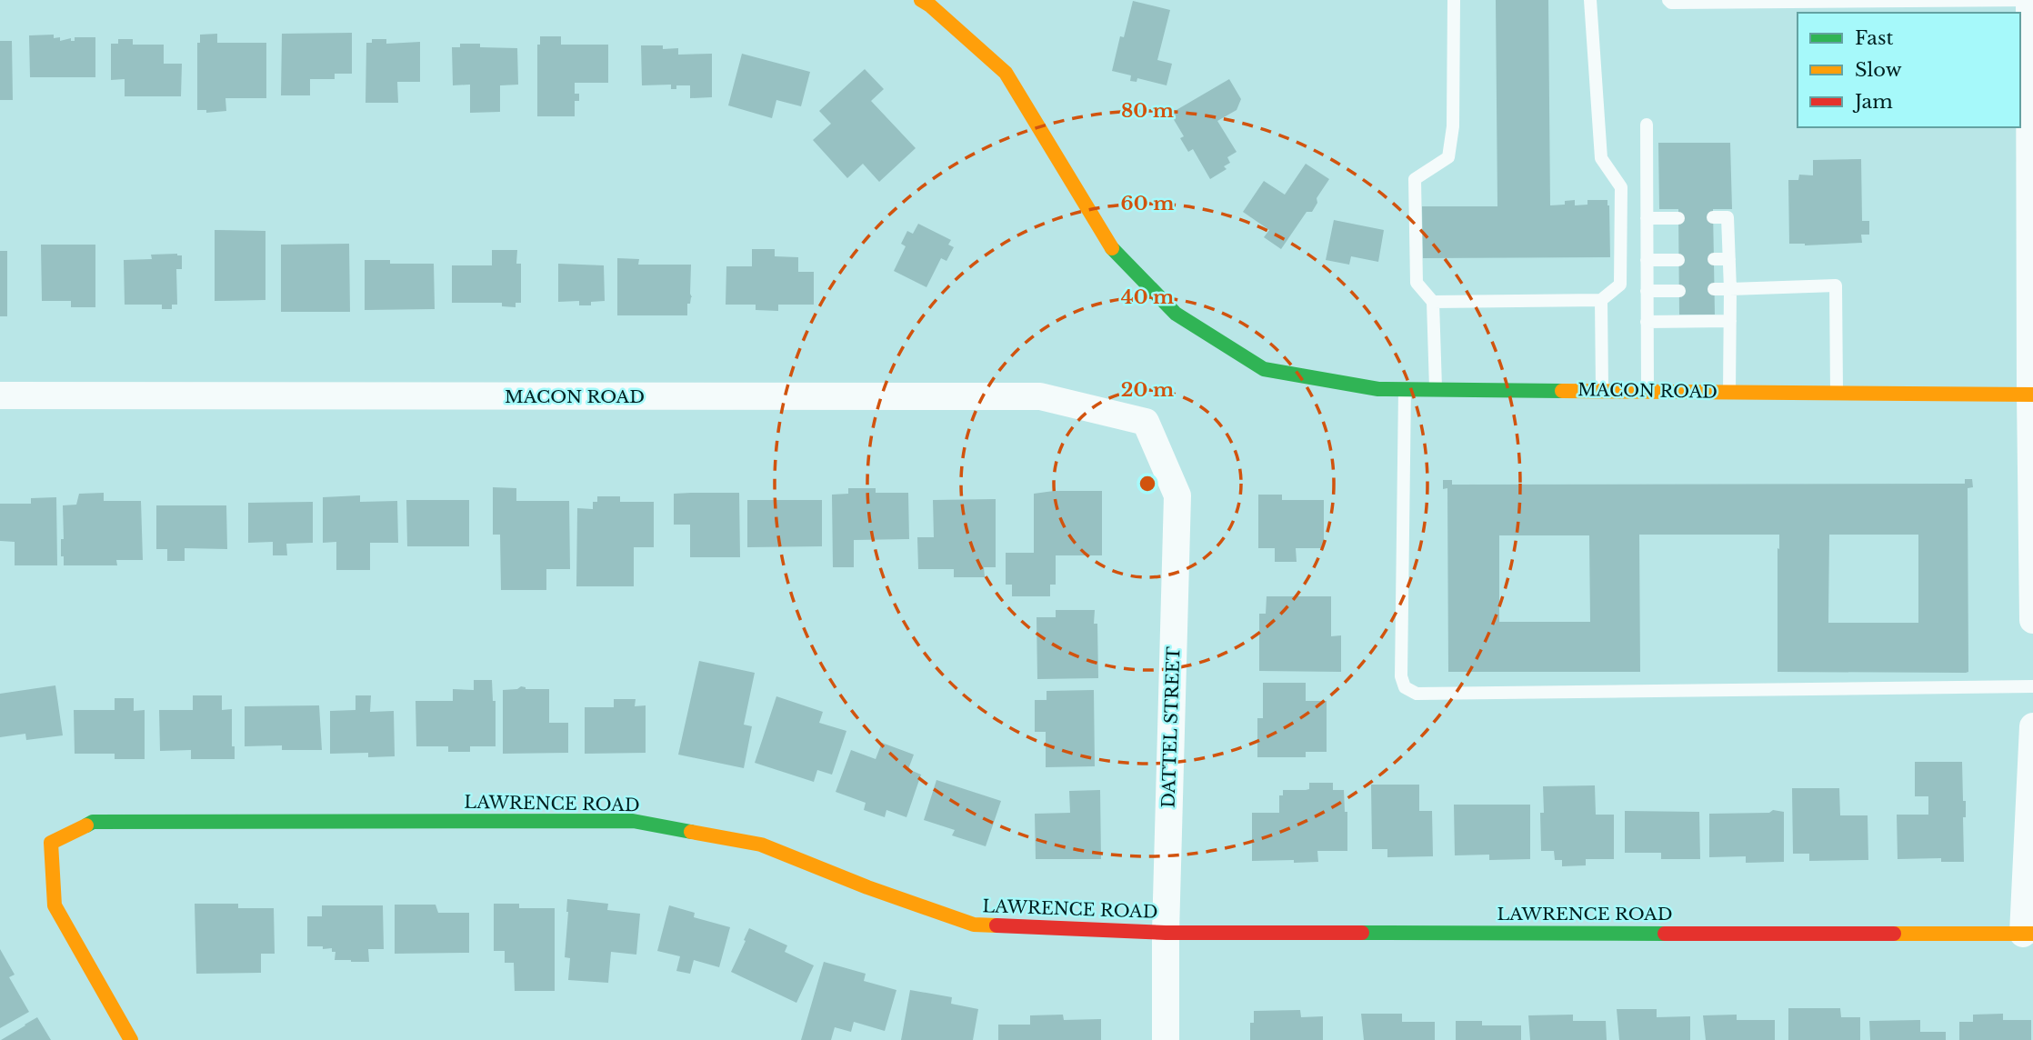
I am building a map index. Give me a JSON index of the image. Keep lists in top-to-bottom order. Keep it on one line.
{"streets":{"street":["MACON ROAD","DATTEL STREET","LAWRENCE ROAD"]},"crossings":[["MACON ROAD","DATTEL STREET"],["DATTEL STREET","LAWRENCE ROAD"]],"legend":["Fast","Slow","Jam"],"rings":["80 m","60 m","40 m","20 m"]}
